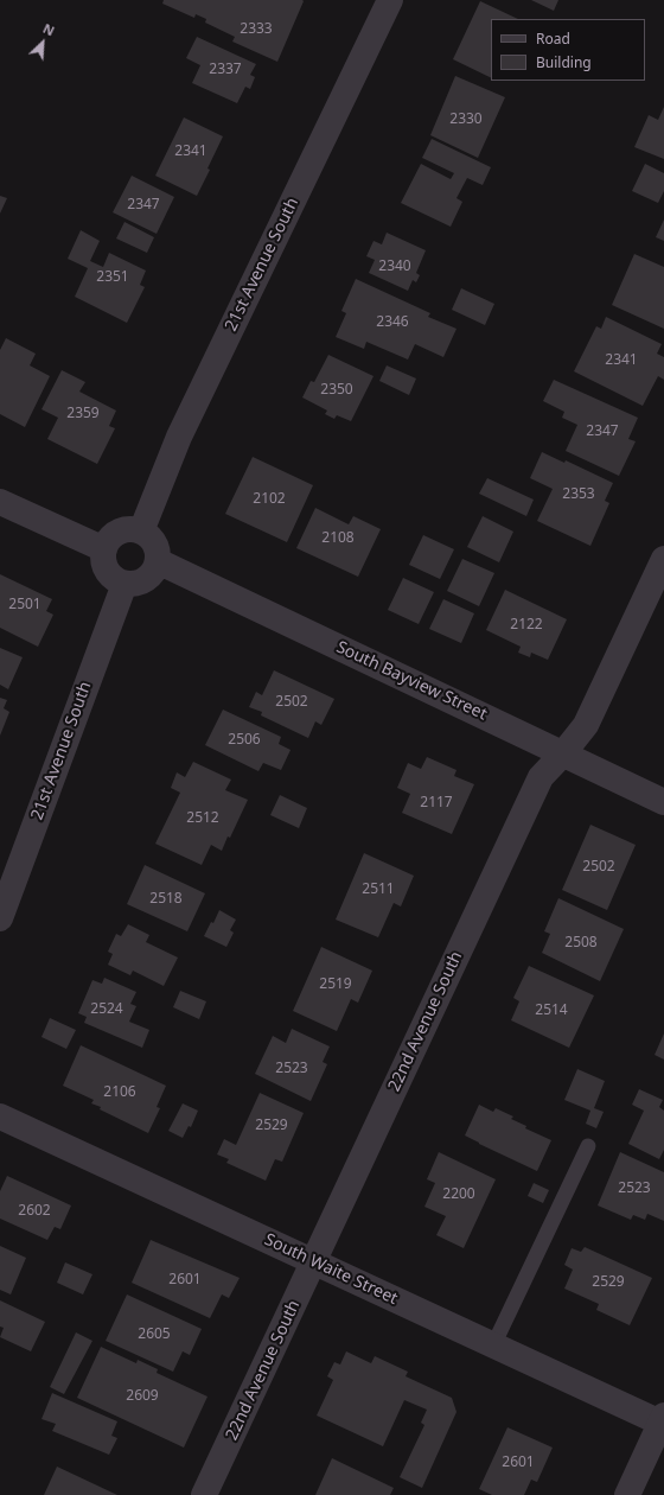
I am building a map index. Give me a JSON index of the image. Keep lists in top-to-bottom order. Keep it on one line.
{"streets":{"street":["21st Avenue South","South Bayview Street","22nd Avenue South","South Waite Street"]},"crossings":[["21st Avenue South","South Bayview Street"],["South Bayview Street","22nd Avenue South"],["22nd Avenue South","South Waite Street"]],"house_numbers":["2333","2337","2330","2341","2347","2340","2351","2346","2341","2350","2359","2347","2353","2102","2108","2501","2122","2502","2506","2117","2512","2502","2511","2518","2508","2519","2524","2514","2523","2106","2529","2523","2200","2602","2601","2529","2605","2609","2601"],"legend":["Road","Building"],"north":"top right"}
